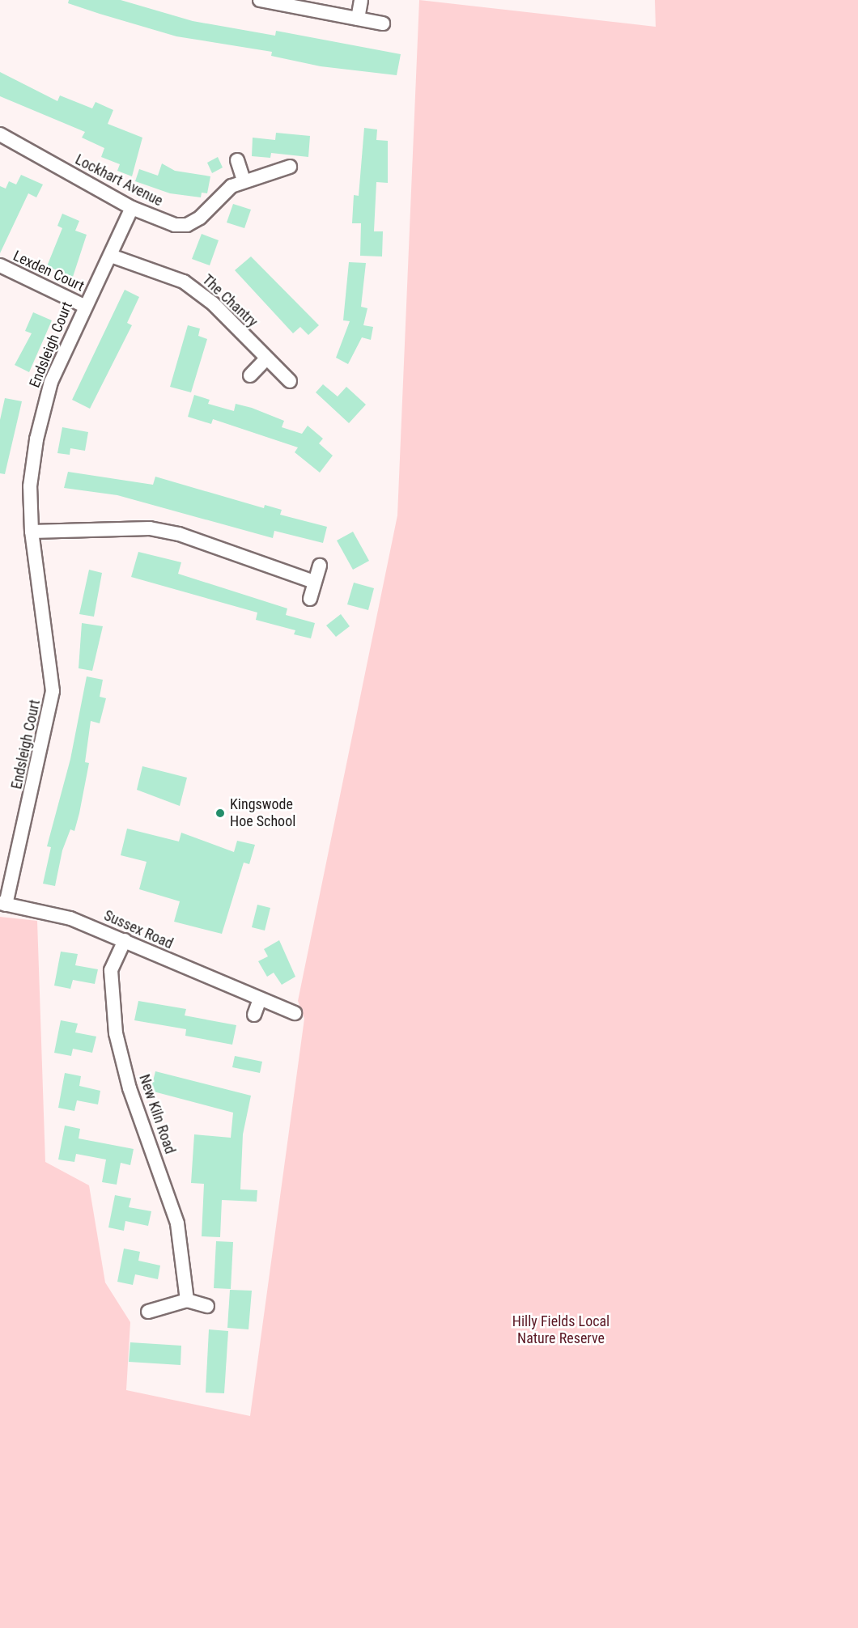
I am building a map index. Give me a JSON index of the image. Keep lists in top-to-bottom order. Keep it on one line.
{"streets":{"street":["Lockhart Avenue","Lexden Court","The Chantry","Endsleigh Court","Sussex Road","New Kiln Road"]},"crossings":[["Lockhart Avenue","Endsleigh Court"],["Lexden Court","Endsleigh Court"],["The Chantry","Endsleigh Court"],["Endsleigh Court","Sussex Road"],["Sussex Road","New Kiln Road"]],"parks":["Hilly Fields Local Nature Reserve"],"places":["Kingswode Hoe School"]}
